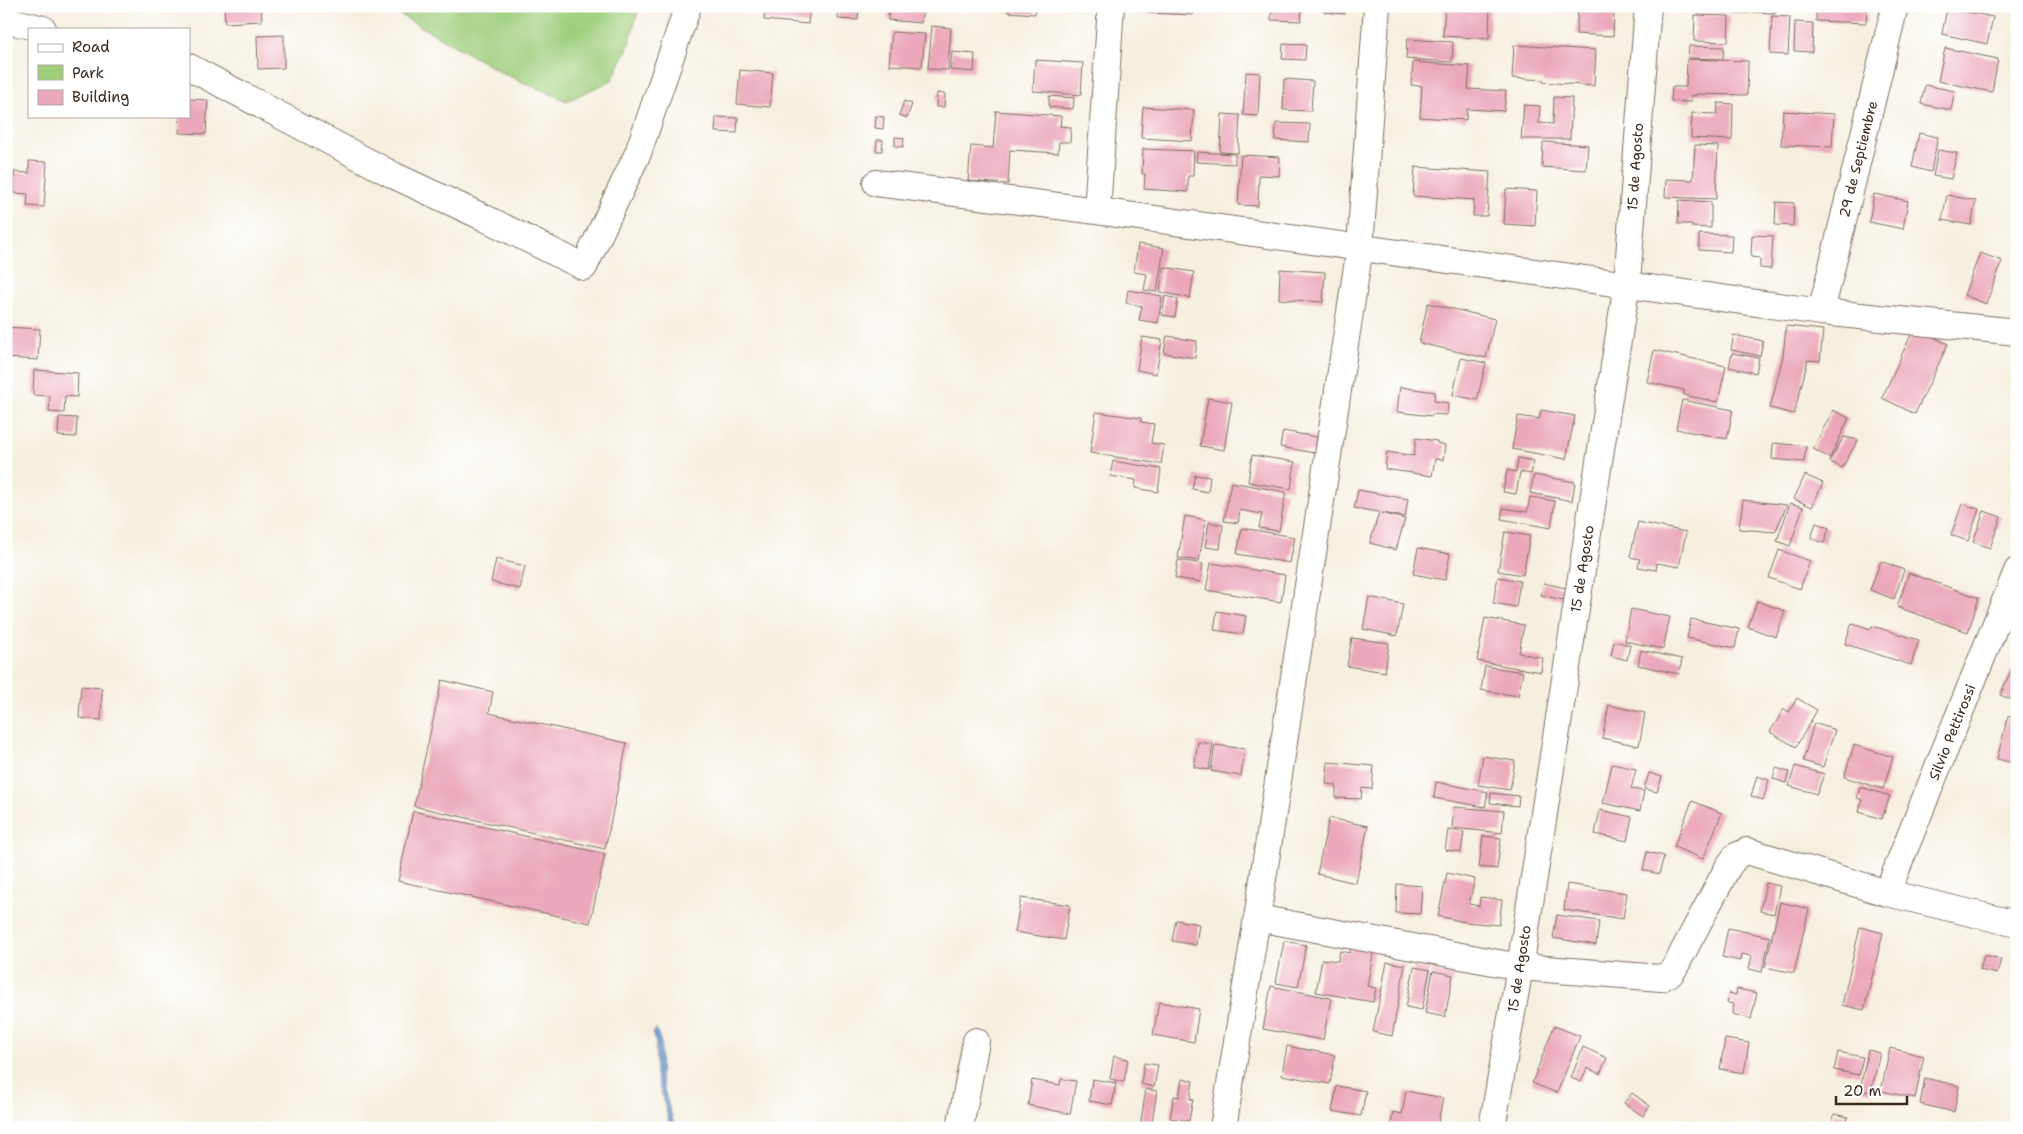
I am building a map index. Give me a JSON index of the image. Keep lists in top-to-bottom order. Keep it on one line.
{"streets":{"street":["29 de Septiembre","15 de Agosto","Silvio Pettirossi"]},"legend":["Road","Park","Building"],"scale_bar":"20 m"}
